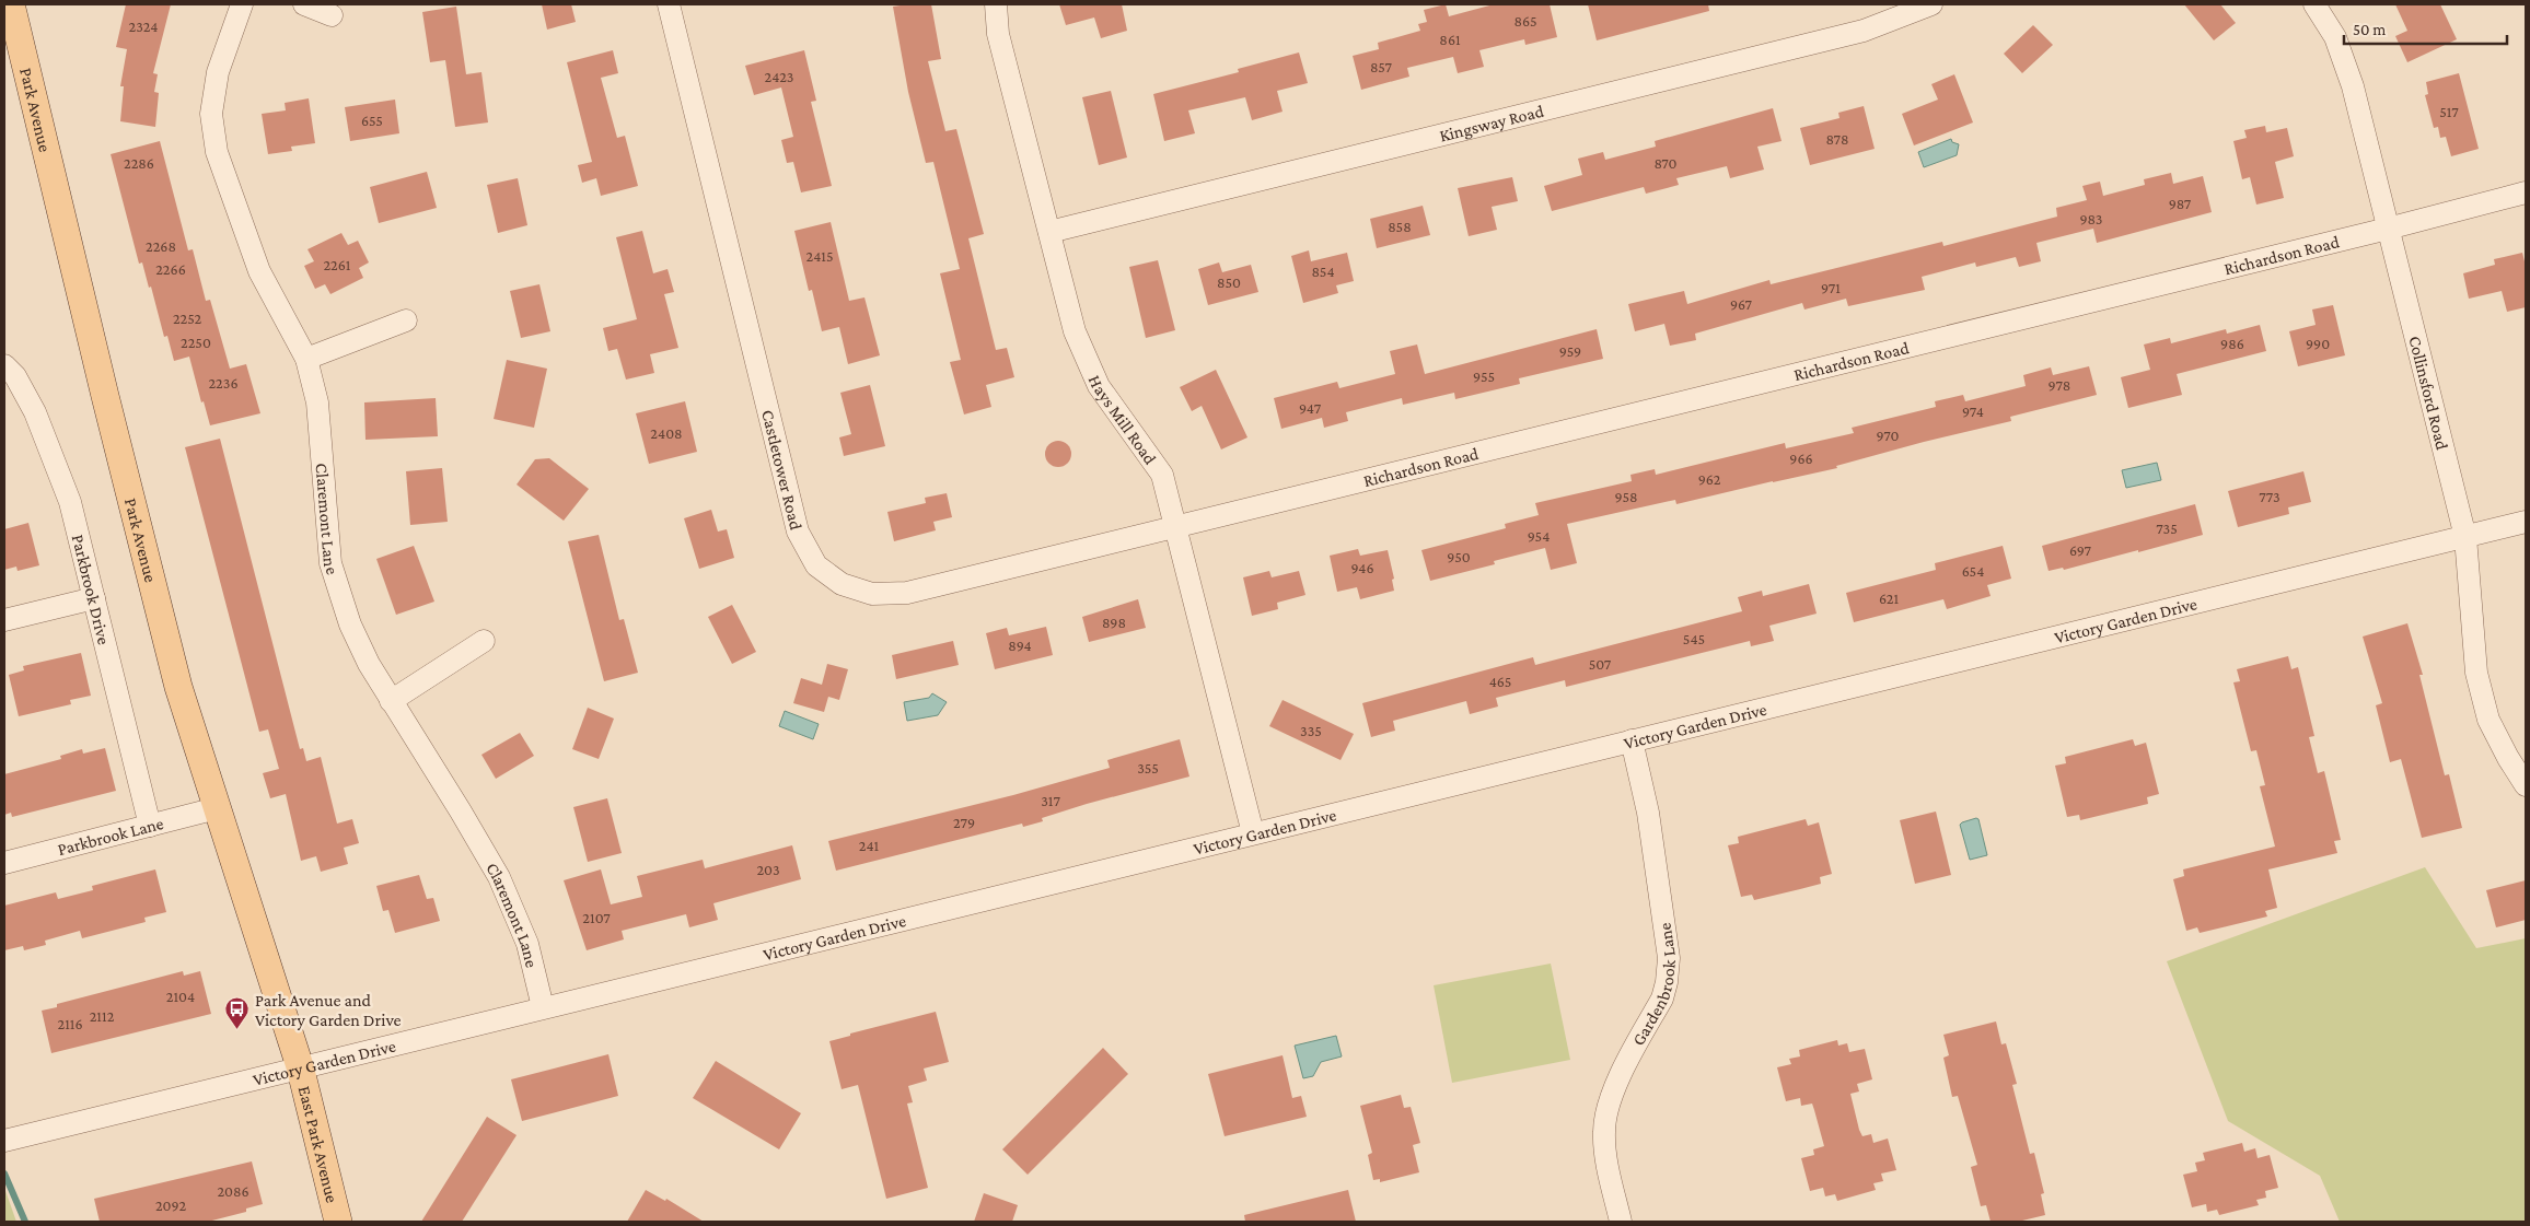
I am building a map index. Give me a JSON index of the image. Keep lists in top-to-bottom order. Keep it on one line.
{"streets":{"main road":["Park Avenue","East Park Avenue"],"street":["Kingsway Road","Richardson Road","Collinsford Road","Hays Mill Road","Castletower Road","Claremont Lane","Parkbrook Drive","Victory Garden Drive","Parkbrook Lane","Gardenbrook Lane"]},"crossings":[["Park Avenue","Victory Garden Drive"],["Park Avenue","Parkbrook Lane"],["Park Avenue","East Park Avenue"],["Kingsway Road","Hays Mill Road"],["Richardson Road","Collinsford Road"],["Richardson Road","Hays Mill Road"],["Richardson Road","Castletower Road"],["Collinsford Road","Victory Garden Drive"],["Hays Mill Road","Castletower Road"],["Hays Mill Road","Victory Garden Drive"],["Claremont Lane","Victory Garden Drive"],["Parkbrook Drive","Parkbrook Lane"],["Victory Garden Drive","Gardenbrook Lane"],["Victory Garden Drive","East Park Avenue"]],"places":{"bus stop":["Park Avenue and Victory Garden Drive"]},"house_numbers":["865","2324","861","857","2423","517","655","878","2286","870","987","983","858","2268","2415","2261","2266","854","850","971","967","2252","2250","986","990","959","955","2236","978","947","974","2408","970","966","962","958","773","735","954","697","950","946","654","621","898","545","894","507","465","335","355","317","279","241","203","2107","2104","2112","2116","2086","2092"],"scale_bar":"50 m"}
